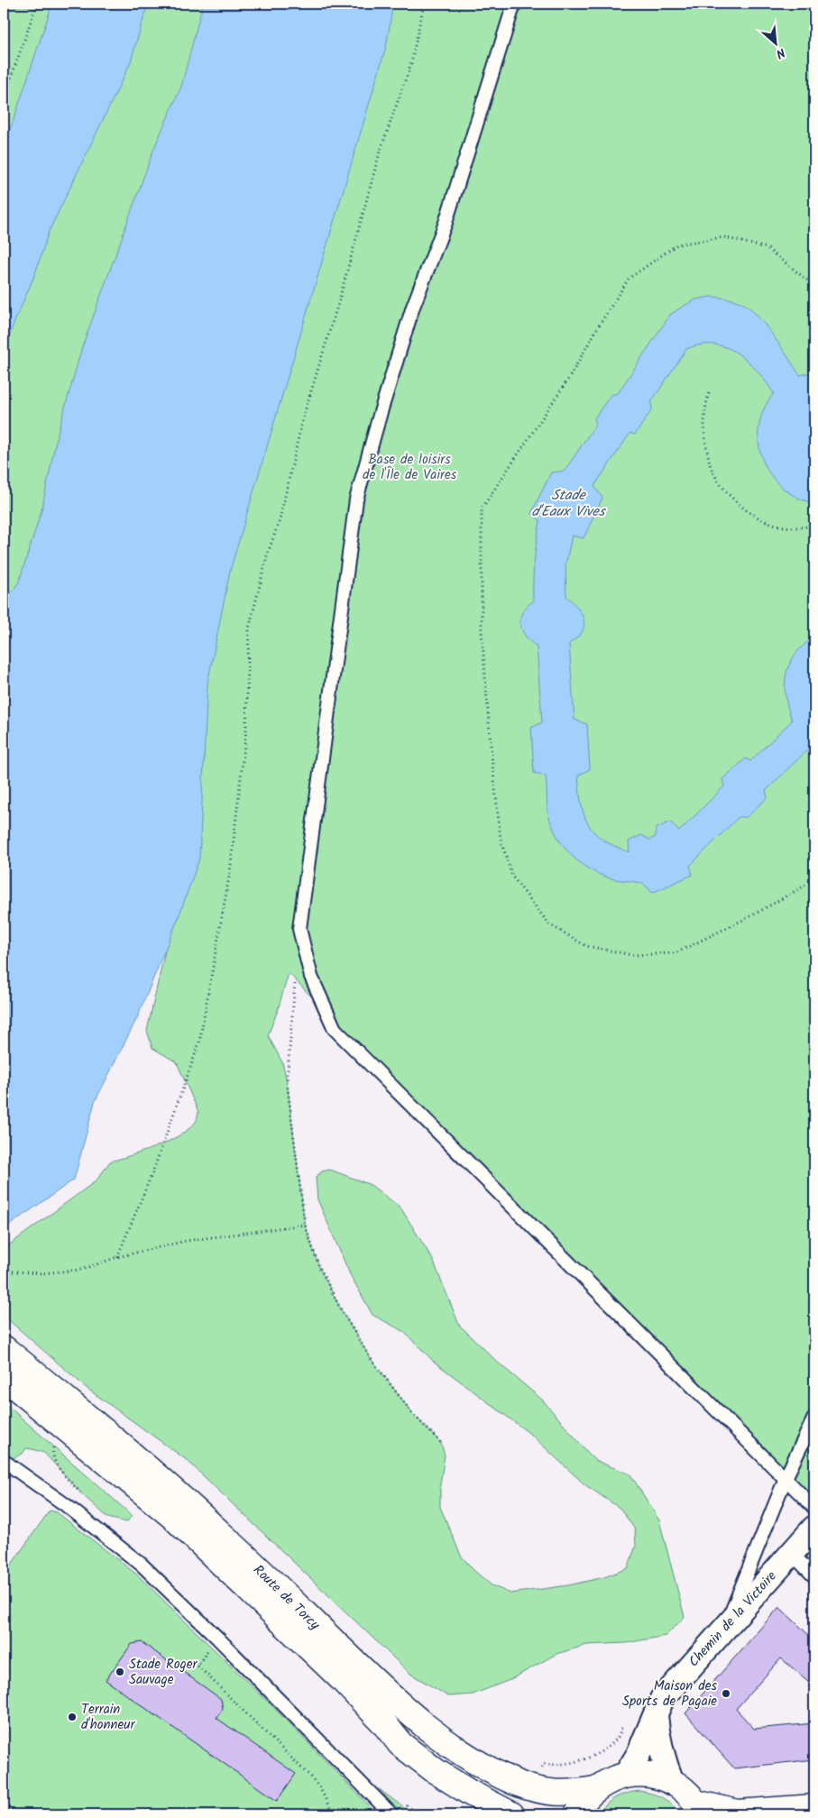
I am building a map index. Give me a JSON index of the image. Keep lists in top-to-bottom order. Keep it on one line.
{"streets":{"main road":["Route de Torcy"],"street":["Chemin de la Victoire"]},"water":["Stade d'Eaux Vives"],"parks":["Base de loisirs de l'Île de Vaires"],"places":["Stade Roger Sauvage","Maison des Sports de Pagaie","Terrain d'honneur"],"north":"bottom right"}
